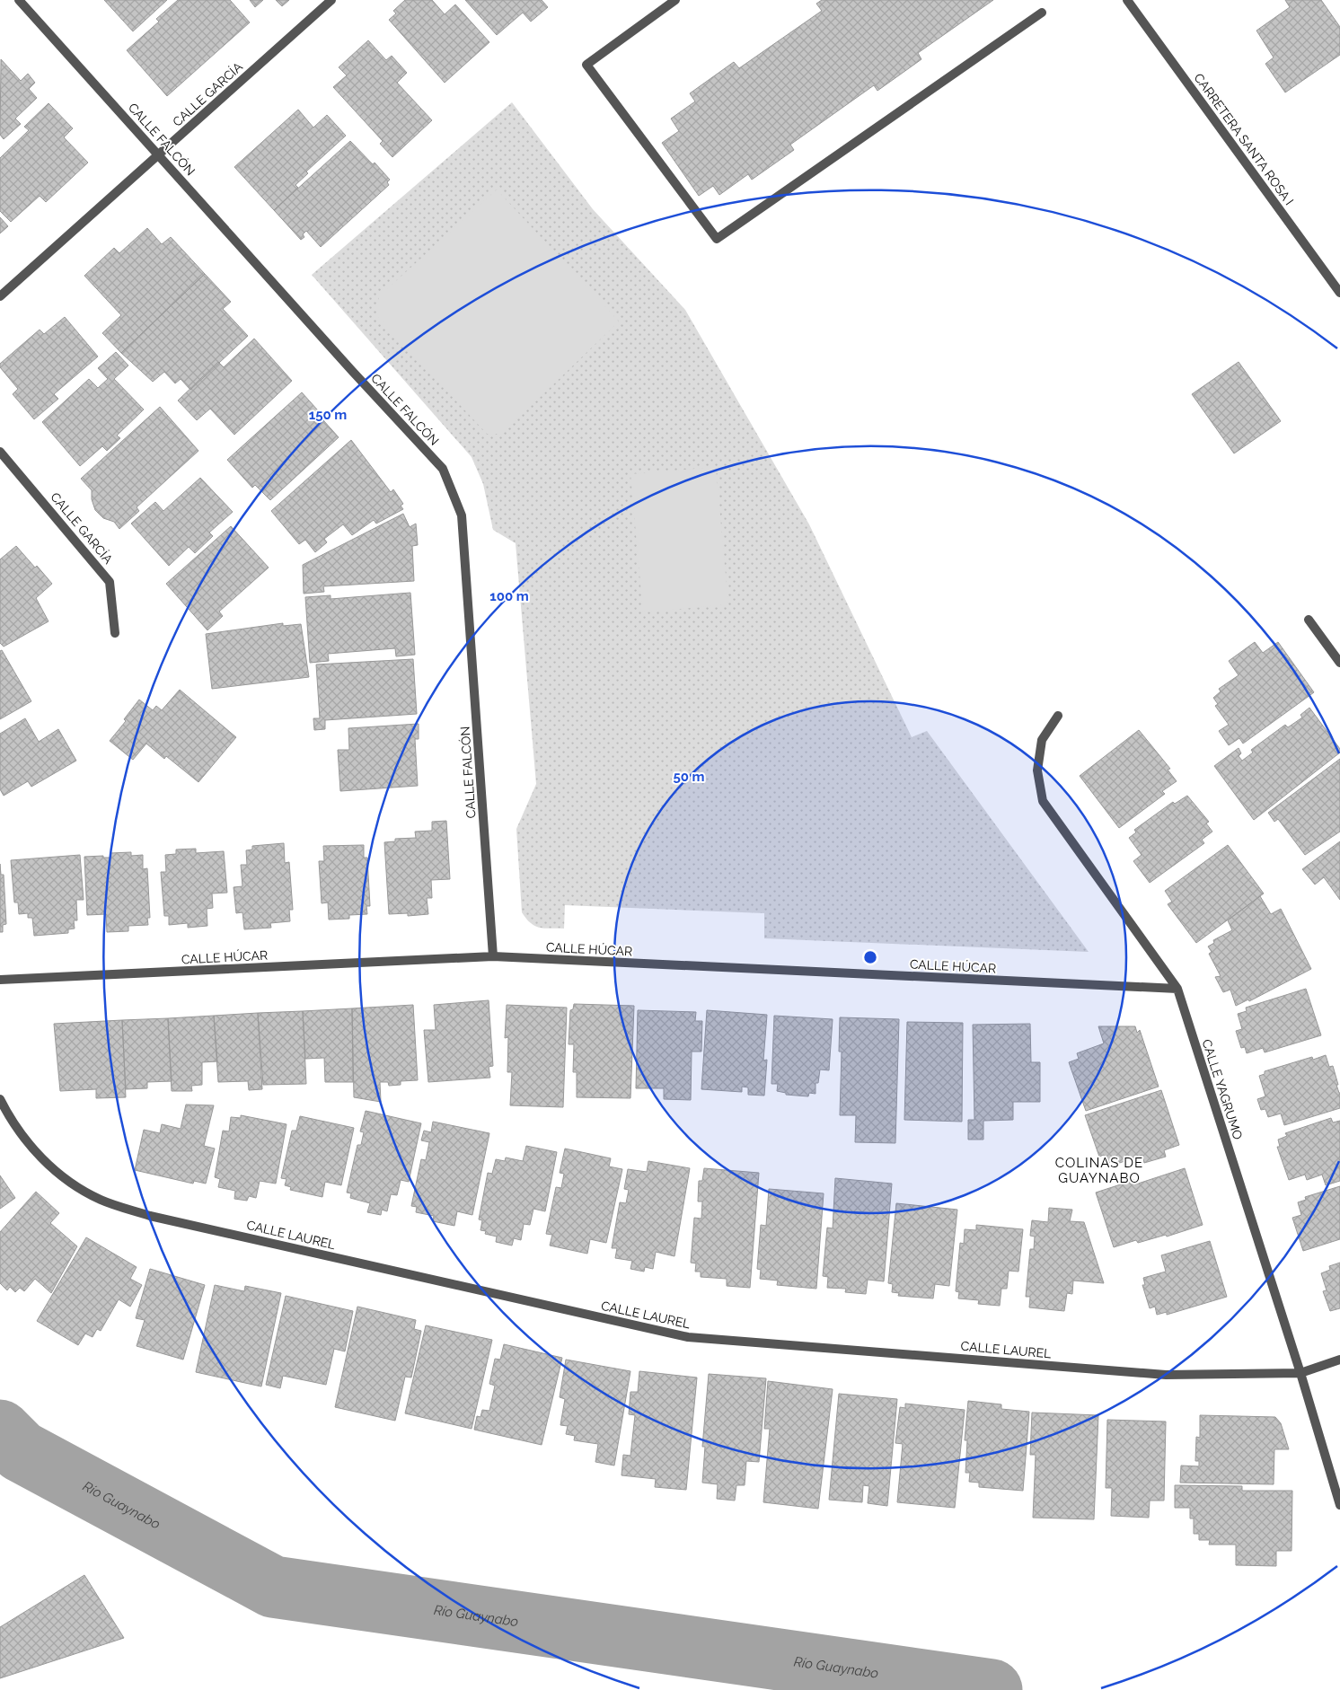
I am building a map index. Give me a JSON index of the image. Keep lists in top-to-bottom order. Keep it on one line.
{"streets":{"street":["CALLE GARCÍA","CALLE FALCÓN","CARRETERA SANTA ROSA I","CALLE HÚCAR","CALLE YAGRUMO","CALLE LAUREL"]},"crossings":[["CALLE GARCÍA","CALLE FALCÓN"],["CALLE FALCÓN","CALLE HÚCAR"],["CALLE HÚCAR","CALLE YAGRUMO"],["CALLE YAGRUMO","CALLE LAUREL"]],"districts":["COLINAS DE GUAYNABO"],"water":["Río Guaynabo"],"rings":["150 m","100 m","50 m"]}
